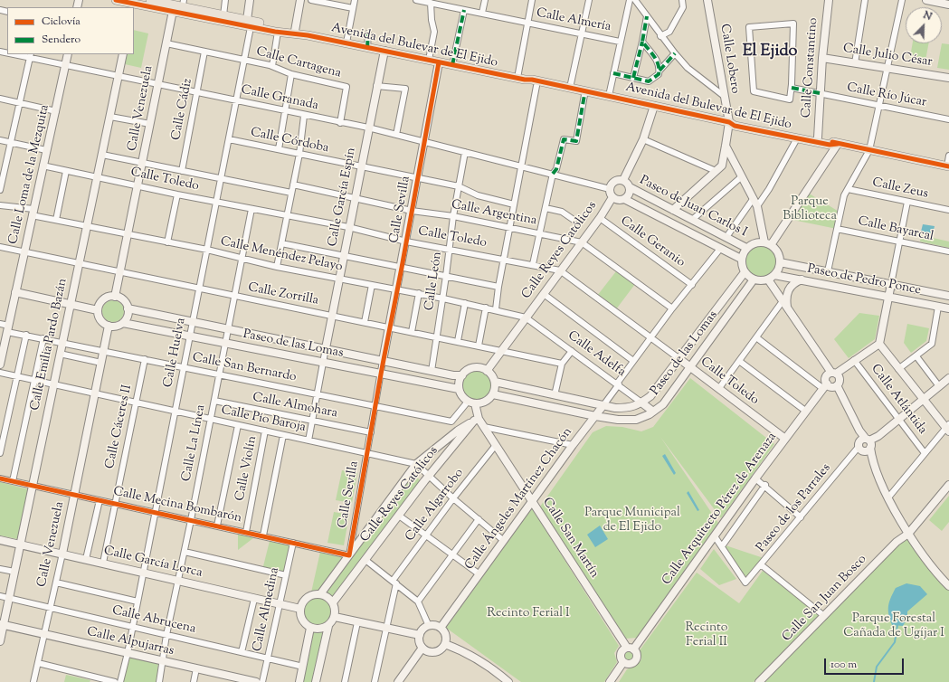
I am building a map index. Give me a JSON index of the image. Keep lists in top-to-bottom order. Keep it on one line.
{"streets":{"main road":["Avenida del Bulevar de El Ejido"],"street":["Calle Almería","Calle Julio César","Calle Lobero","Calle Cartagena","Calle Constantino","Calle Río Júcar","Calle Granada","Calle Venezuela","Calle Cádiz","Calle Córdoba","Calle Loma de la Mezquita","Calle Toledo","Calle Zeus","Calle García Espín","Paseo de Juan Carlos I","Calle Sevilla","Calle Argentina","Calle Bayarcal","Calle Geranio","Calle Reyes Católicos","Calle Menéndez Pelayo","Paseo de Pedro Ponce","Calle León","Calle Zorrilla","Calle Emilia Pardo Bazán","Paseo de las Lomas","Calle Huelva","Calle Adelfa","Calle San Bernardo","Calle Atlántida","Calle Almohara","Calle Pío Baroja","Calle Cáceres II","Calle La Línea","Calle Violín","Calle Ángeles Martínez Chacón","Calle Mecina Bombarón","Calle Algarrobo","Paseo de los Parrales","Calle Arquitecto Pérez de Arenaza","Calle San Martín","Calle García Lorca","Calle San Juan Bosco","Calle Almedina","Calle Abrucena","Calle Alpujarras"]},"crossings":[["Avenida del Bulevar de El Ejido","Calle Lobero"],["Avenida del Bulevar de El Ejido","Calle Constantino"],["Avenida del Bulevar de El Ejido","Calle Venezuela"],["Avenida del Bulevar de El Ejido","Calle García Espín"],["Avenida del Bulevar de El Ejido","Calle Sevilla"],["Avenida del Bulevar de El Ejido","Calle Huelva"],["Calle Julio César","Calle Constantino"],["Calle Cartagena","Calle Granada"],["Calle Cartagena","Calle Venezuela"],["Calle Cartagena","Calle Cádiz"],["Calle Cartagena","Calle Huelva"],["Calle Constantino","Calle Río Júcar"],["Calle Granada","Calle Venezuela"],["Calle Granada","Calle Cádiz"],["Calle Granada","Calle Loma de la Mezquita"],["Calle Granada","Calle García Espín"],["Calle Granada","Paseo de Juan Carlos I"],["Calle Granada","Calle Sevilla"],["Calle Granada","Calle Reyes Católicos"],["Calle Granada","Calle León"],["Calle Granada","Calle Emilia Pardo Bazán"],["Calle Granada","Calle Huelva"],["Calle Venezuela","Calle Toledo"],["Calle Venezuela","Calle Menéndez Pelayo"],["Calle Venezuela","Calle Zorrilla"],["Calle Venezuela","Paseo de las Lomas"],["Calle Venezuela","Calle San Bernardo"],["Calle Venezuela","Calle Pío Baroja"],["Calle Venezuela","Calle Mecina Bombarón"],["Calle Venezuela","Calle García Lorca"],["Calle Venezuela","Calle Abrucena"],["Calle Venezuela","Calle Alpujarras"],["Calle Córdoba","Calle García Espín"],["Calle Córdoba","Calle Sevilla"],["Calle Córdoba","Calle León"],["Calle Córdoba","Calle Huelva"],["Calle Loma de la Mezquita","Calle Toledo"],["Calle Loma de la Mezquita","Calle Menéndez Pelayo"],["Calle Loma de la Mezquita","Calle Zorrilla"],["Calle Loma de la Mezquita","Calle San Bernardo"],["Calle Toledo","Calle García Espín"],["Calle Toledo","Calle Sevilla"],["Calle Toledo","Calle Reyes Católicos"],["Calle Toledo","Calle León"],["Calle Toledo","Calle Emilia Pardo Bazán"],["Calle Toledo","Paseo de las Lomas"],["Calle Toledo","Calle Huelva"],["Calle Toledo","Calle La Línea"],["Calle Toledo","Calle Ángeles Martínez Chacón"],["Calle Toledo","Calle Arquitecto Pérez de Arenaza"],["Calle García Espín","Calle Argentina"],["Calle García Espín","Calle Menéndez Pelayo"],["Calle García Espín","Calle Zorrilla"],["Calle García Espín","Paseo de las Lomas"],["Paseo de Juan Carlos I","Calle Reyes Católicos"],["Paseo de Juan Carlos I","Paseo de Pedro Ponce"],["Paseo de Juan Carlos I","Paseo de las Lomas"],["Paseo de Juan Carlos I","Calle Ángeles Martínez Chacón"],["Calle Sevilla","Calle Argentina"],["Calle Sevilla","Calle Reyes Católicos"],["Calle Sevilla","Calle Menéndez Pelayo"],["Calle Sevilla","Calle Zorrilla"],["Calle Sevilla","Paseo de las Lomas"],["Calle Sevilla","Calle San Bernardo"],["Calle Sevilla","Calle Almohara"],["Calle Sevilla","Calle Pío Baroja"],["Calle Sevilla","Calle Mecina Bombarón"],["Calle Argentina","Calle Reyes Católicos"],["Calle Argentina","Calle León"],["Calle Argentina","Calle Ángeles Martínez Chacón"],["Calle Geranio","Calle Reyes Católicos"],["Calle Geranio","Calle Ángeles Martínez Chacón"],["Calle Reyes Católicos","Calle Menéndez Pelayo"],["Calle Reyes Católicos","Calle Zorrilla"],["Calle Reyes Católicos","Paseo de las Lomas"],["Calle Reyes Católicos","Calle Adelfa"],["Calle Reyes Católicos","Calle San Bernardo"],["Calle Reyes Católicos","Calle Pío Baroja"],["Calle Reyes Católicos","Calle Mecina Bombarón"],["Calle Reyes Católicos","Calle San Martín"],["Calle Reyes Católicos","Calle García Lorca"],["Calle Menéndez Pelayo","Calle León"],["Calle Menéndez Pelayo","Calle Emilia Pardo Bazán"],["Calle Menéndez Pelayo","Calle Huelva"],["Calle Menéndez Pelayo","Calle Adelfa"],["Calle Menéndez Pelayo","Calle La Línea"],["Paseo de Pedro Ponce","Paseo de las Lomas"],["Calle León","Calle Zorrilla"],["Calle León","Paseo de las Lomas"],["Calle Zorrilla","Calle Emilia Pardo Bazán"],["Calle Zorrilla","Calle Huelva"],["Calle Zorrilla","Calle La Línea"],["Calle Emilia Pardo Bazán","Calle San Bernardo"],["Calle Emilia Pardo Bazán","Calle Pío Baroja"],["Calle Emilia Pardo Bazán","Calle Mecina Bombarón"],["Calle Emilia Pardo Bazán","Calle García Lorca"],["Calle Emilia Pardo Bazán","Calle Abrucena"],["Calle Emilia Pardo Bazán","Calle Alpujarras"],["Paseo de las Lomas","Calle Huelva"],["Paseo de las Lomas","Calle Adelfa"],["Paseo de las Lomas","Calle San Bernardo"],["Paseo de las Lomas","Calle La Línea"],["Paseo de las Lomas","Calle Ángeles Martínez Chacón"],["Paseo de las Lomas","Calle San Martín"],["Calle Huelva","Calle San Bernardo"],["Calle Huelva","Calle Pío Baroja"],["Calle Huelva","Calle Mecina Bombarón"],["Calle Huelva","Calle García Lorca"],["Calle Huelva","Calle Abrucena"],["Calle Huelva","Calle Alpujarras"],["Calle Adelfa","Calle Ángeles Martínez Chacón"],["Calle San Bernardo","Calle Cáceres II"],["Calle San Bernardo","Calle La Línea"],["Calle San Bernardo","Calle San Martín"],["Calle Almohara","Calle La Línea"],["Calle Pío Baroja","Calle Cáceres II"],["Calle Pío Baroja","Calle La Línea"],["Calle Pío Baroja","Calle Violín"],["Calle Cáceres II","Calle Mecina Bombarón"],["Calle Cáceres II","Calle García Lorca"],["Calle La Línea","Calle Mecina Bombarón"],["Calle La Línea","Calle García Lorca"],["Calle La Línea","Calle Abrucena"],["Calle La Línea","Calle Alpujarras"],["Calle Violín","Calle Mecina Bombarón"],["Calle Ángeles Martínez Chacón","Calle San Martín"],["Calle Mecina Bombarón","Calle Almedina"],["Calle Algarrobo","Calle San Martín"],["Calle Arquitecto Pérez de Arenaza","Calle San Martín"],["Calle García Lorca","Calle Almedina"],["Calle Almedina","Calle Abrucena"]],"districts":["El Ejido"],"parks":["Parque Biblioteca","Parque Municipal de El Ejido","Recinto Ferial I","Parque Forestal Cañada de Ugíjar I","Recinto Ferial II"],"legend":["Ciclovía","Sendero"],"scale_bar":"100 m","north":"top right"}
